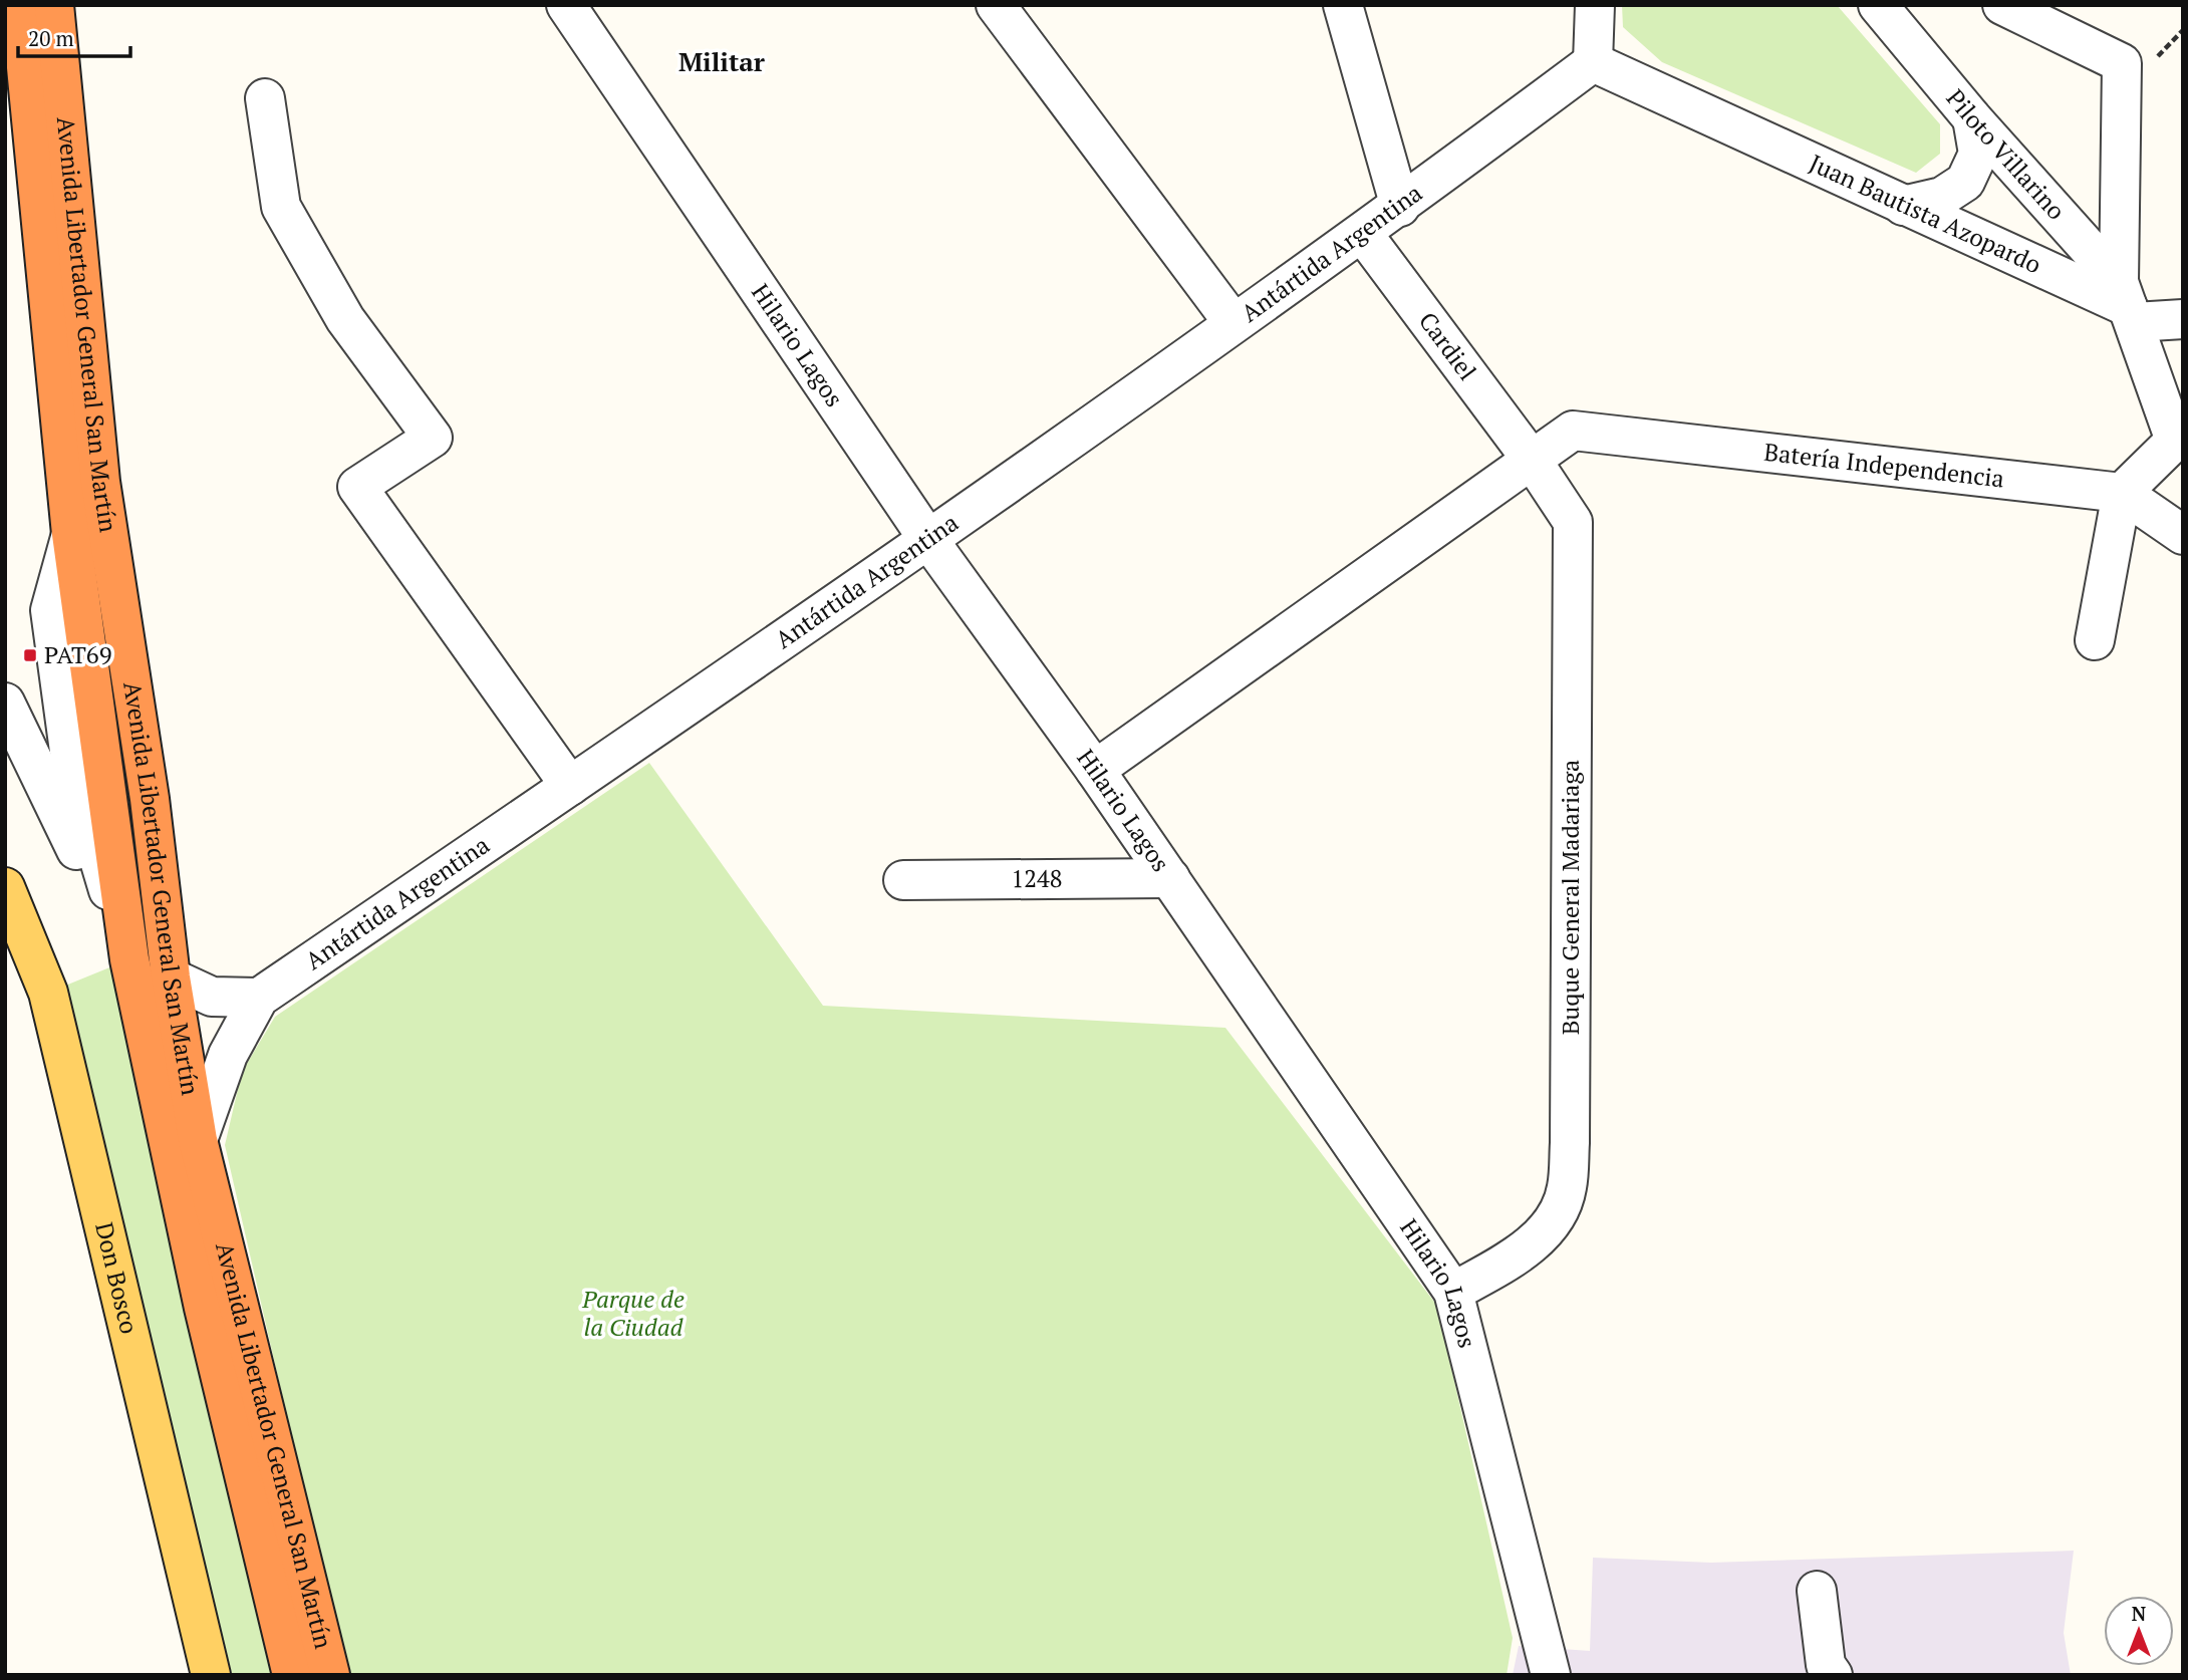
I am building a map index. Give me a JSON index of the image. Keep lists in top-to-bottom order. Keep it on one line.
{"streets":{"highway":["Avenida Libertador General San Martín"],"main road":["Don Bosco"],"street":["Piloto Villarino","Juan Bautista Azopardo","Antártida Argentina","Hilario Lagos","Cardiel","Batería Independencia","1248","Buque General Madariaga"]},"crossings":[["Piloto Villarino","Juan Bautista Azopardo"],["Juan Bautista Azopardo","Antártida Argentina"],["Antártida Argentina","Avenida Libertador General San Martín"],["Antártida Argentina","Hilario Lagos"],["Antártida Argentina","Cardiel"],["Hilario Lagos","1248"],["Hilario Lagos","Buque General Madariaga"],["Cardiel","Batería Independencia"],["Cardiel","Buque General Madariaga"],["Batería Independencia","Buque General Madariaga"]],"districts":["Militar"],"parks":["Parque de la Ciudad"],"places":{"transit":["PAT69"]},"scale_bar":"20 m","north":"top"}
